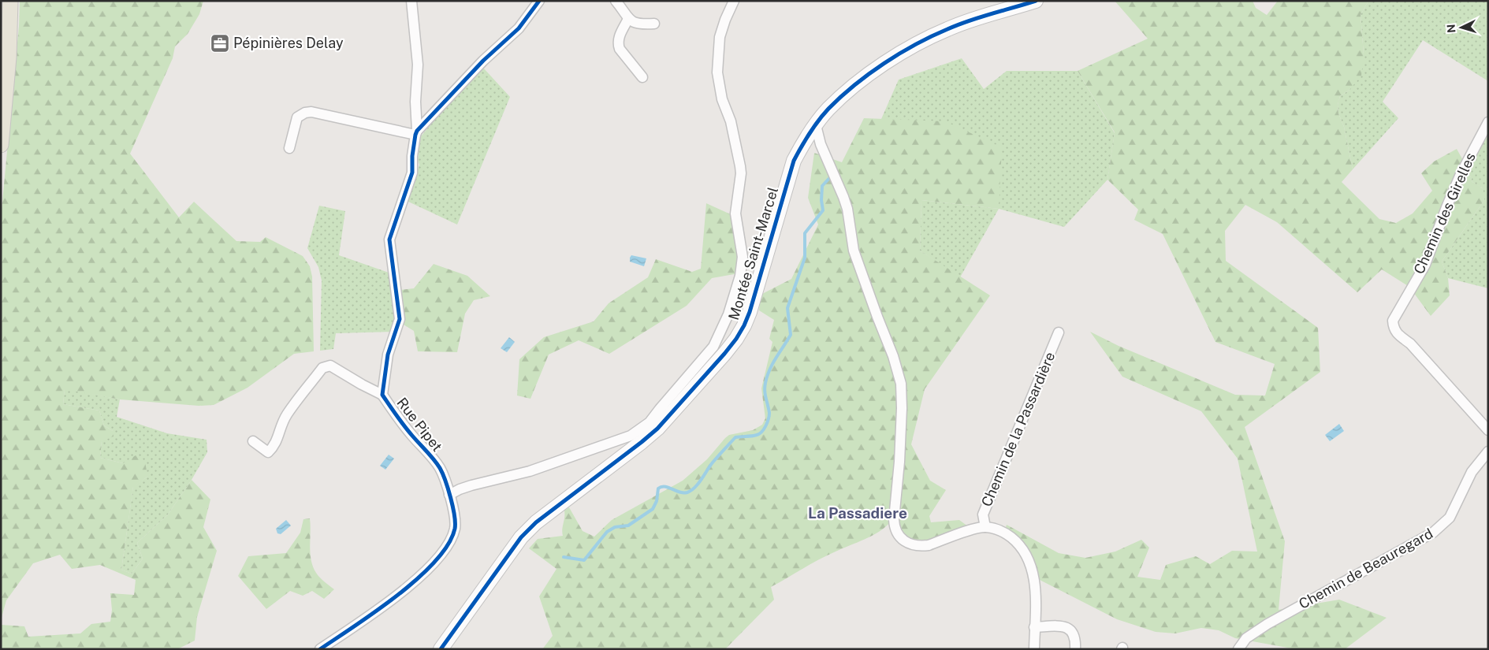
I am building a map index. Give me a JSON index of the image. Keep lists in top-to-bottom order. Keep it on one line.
{"streets":{"main road":["Montée Saint-Marcel"],"street":["Chemin des Girelles","Rue Pipet","Chemin de la Passardière","Chemin de Beauregard"]},"crossings":[["Montée Saint-Marcel","Chemin de la Passardière"]],"districts":["La Passadiere"],"places":{"office":["Pépinières Delay"]},"north":"left"}
